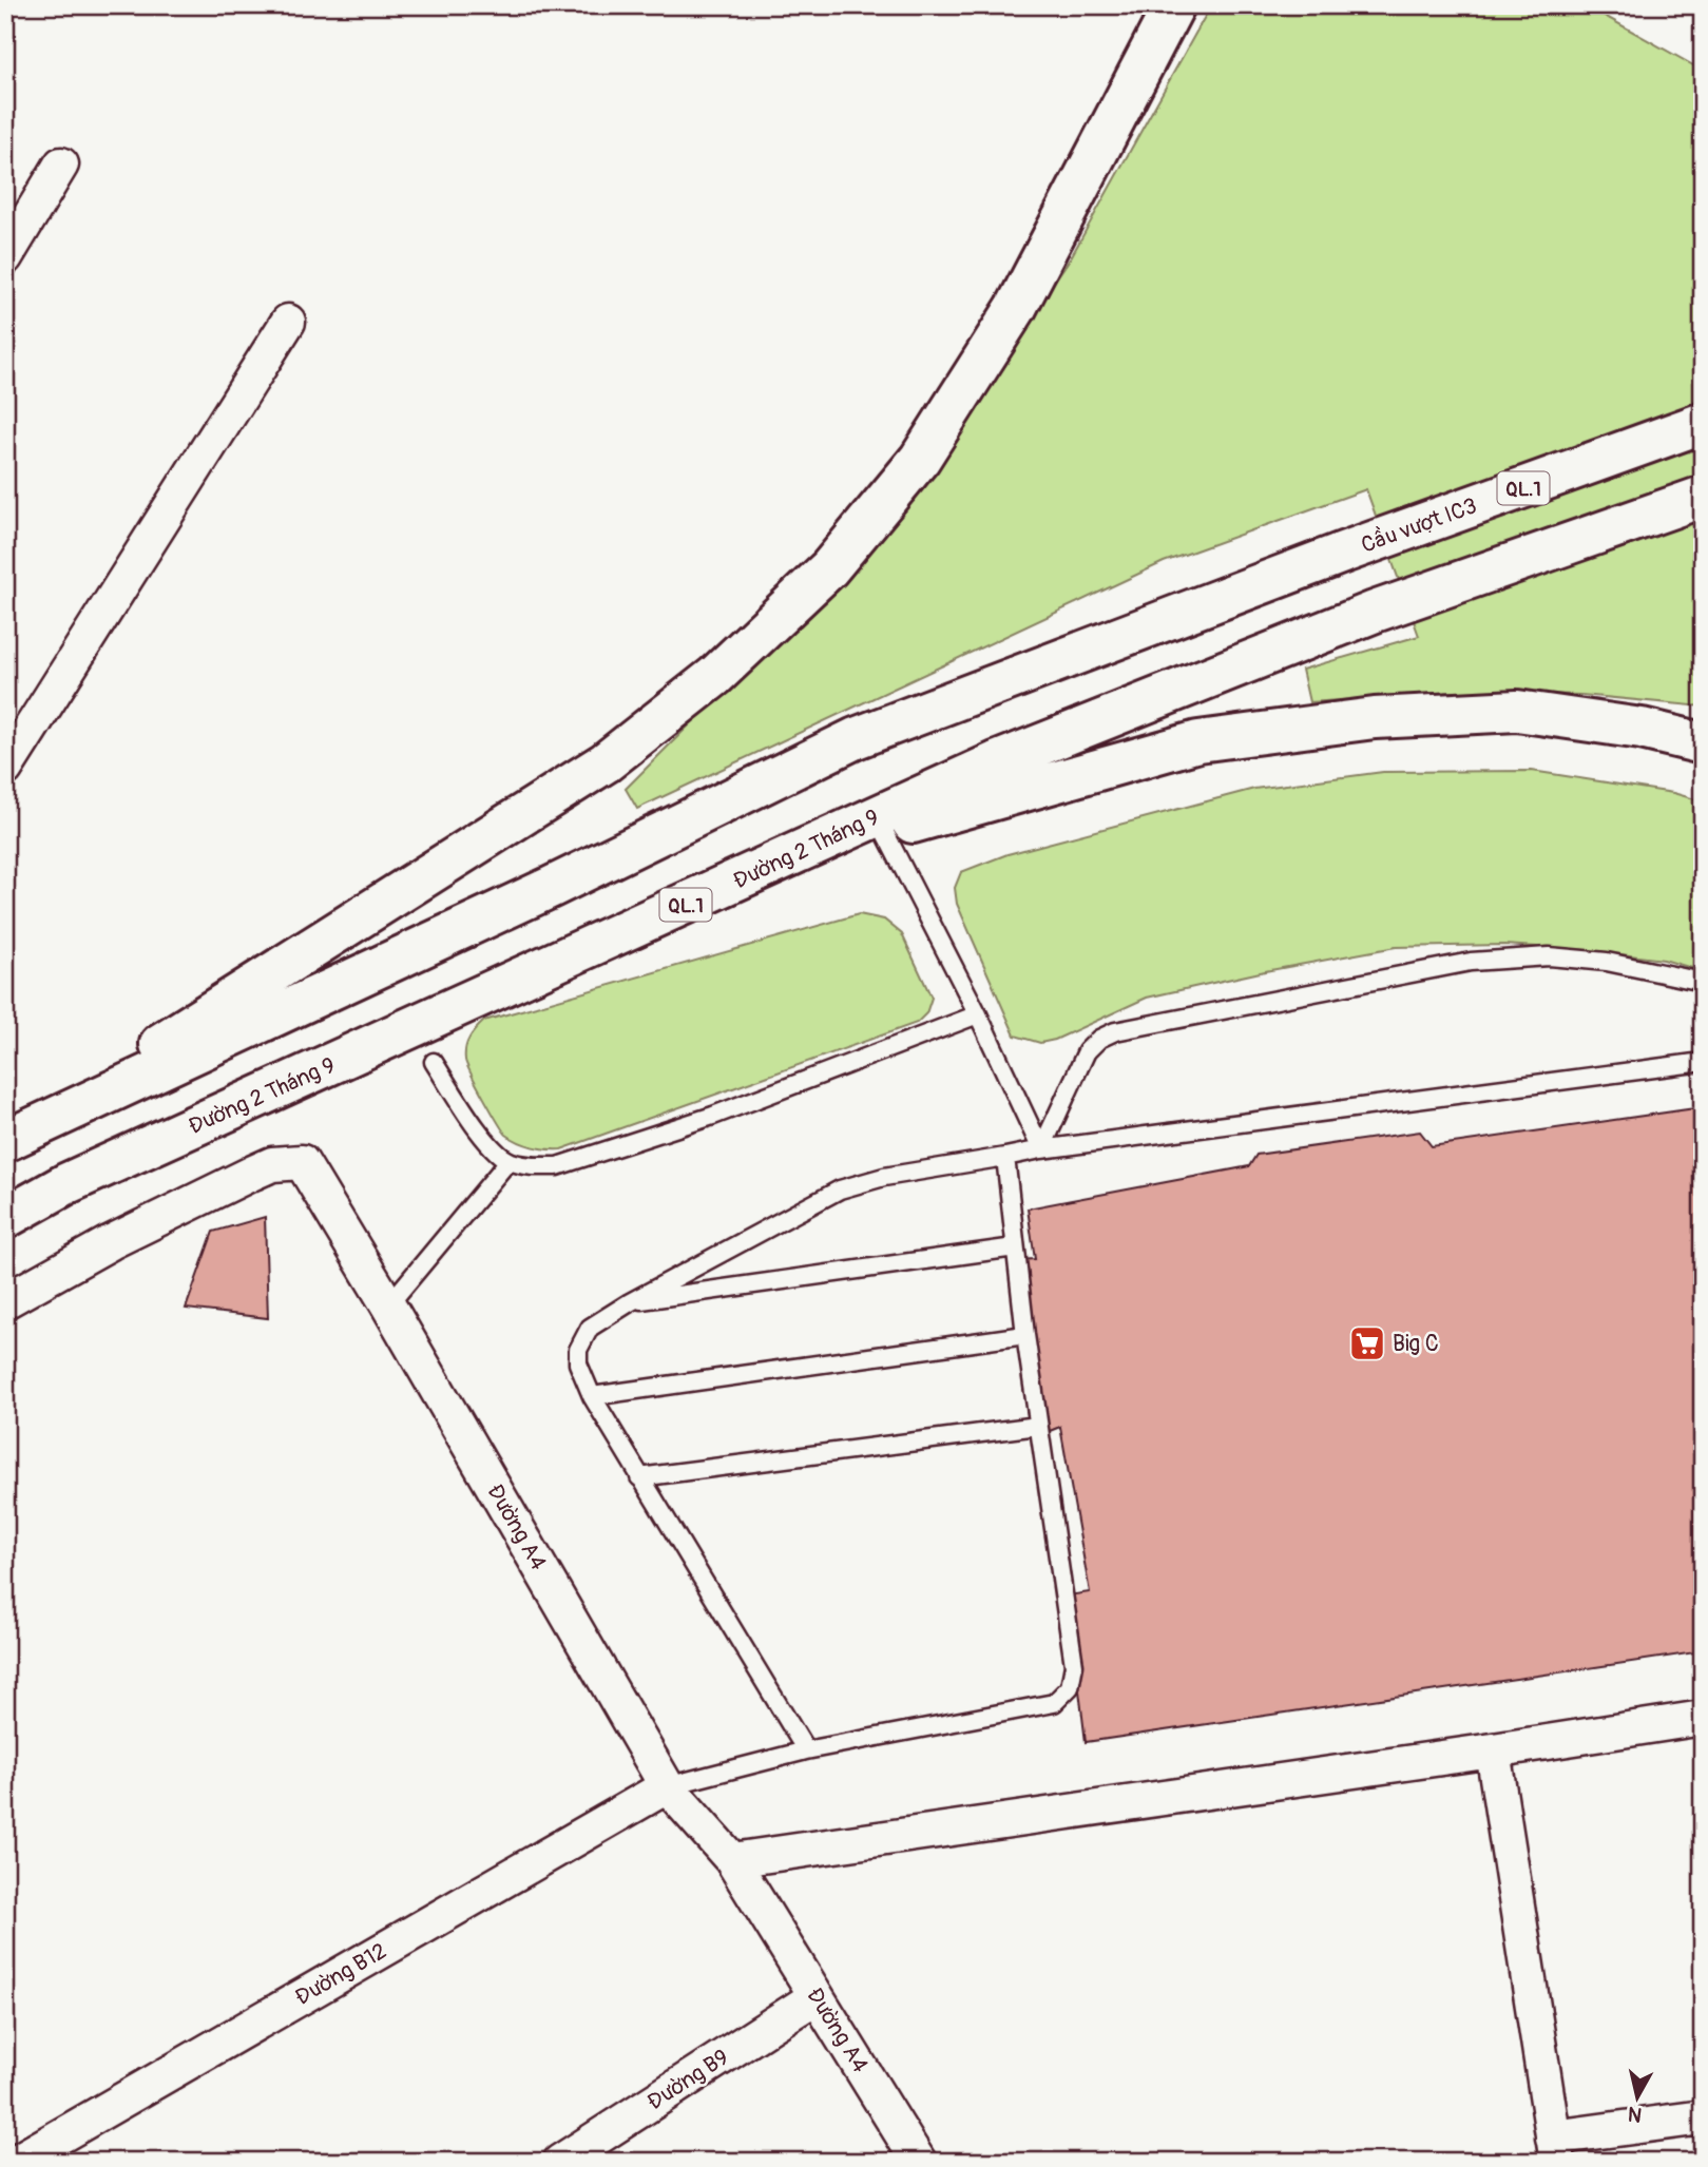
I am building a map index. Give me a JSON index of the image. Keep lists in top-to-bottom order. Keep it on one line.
{"streets":{"highway":["QL.1","Cầu vượt IC3","Đường 2 Tháng 9"],"street":["Đường A4","Đường B12","Đường B9"]},"crossings":[["Đường A4","Đường B12"],["Đường A4","Đường B9"]],"places":{"supermarket":["Big C"]},"north":"bottom"}
